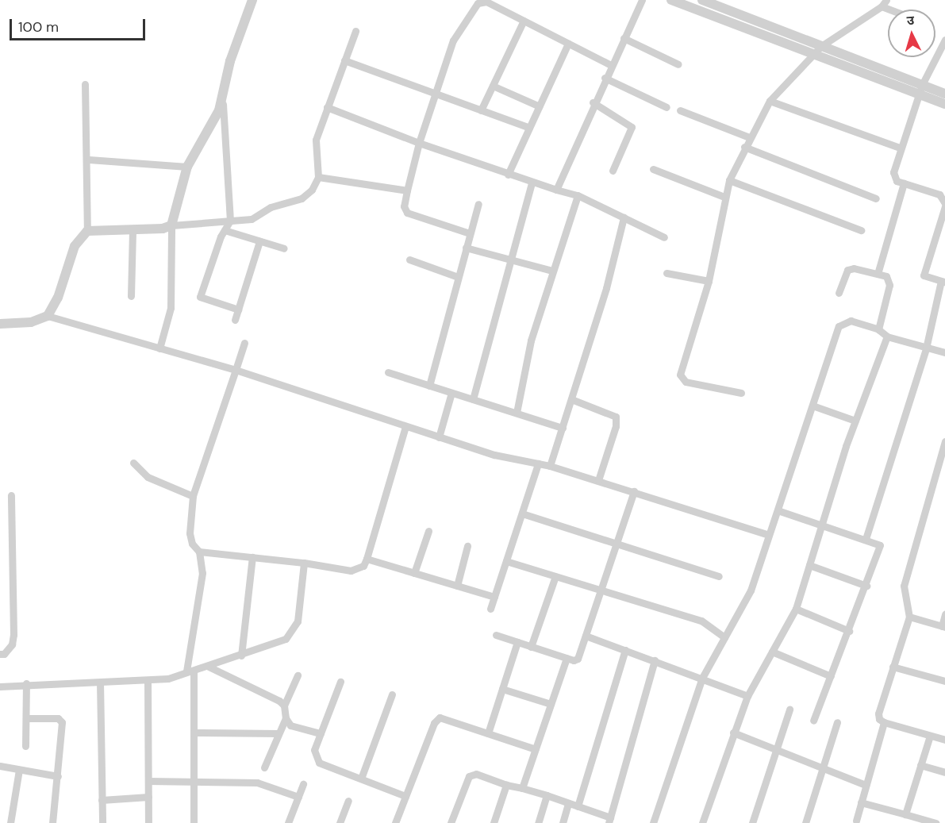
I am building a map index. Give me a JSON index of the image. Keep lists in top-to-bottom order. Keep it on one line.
{"scale_bar":"100 m","north":"top"}
